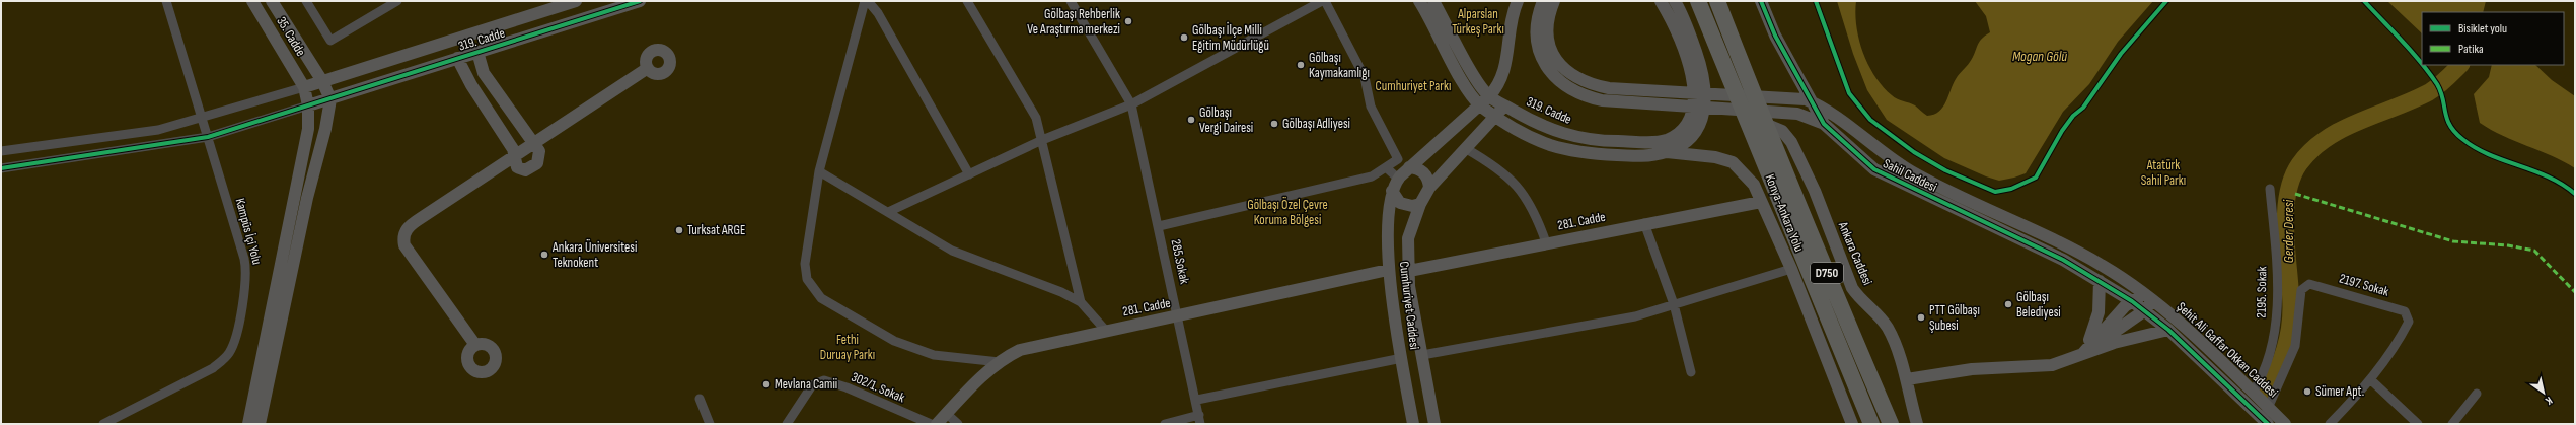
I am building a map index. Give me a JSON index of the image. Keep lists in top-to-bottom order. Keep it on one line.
{"streets":{"highway":["Konya-Ankara Yolu","D750"],"street":["35. Cadde","319. Cadde","Sahil Caddesi","281. Cadde","Kampüs İçi Yolu","Ankara Caddesi","285.Sokak","2197. Sokak","2195. Sokak","Cumhuriyet Caddesi","Şehit Ali Gaffar Okkan Caddesi","302/1. Sokak"]},"crossings":[["35. Cadde","319. Cadde"],["319. Cadde","Sahil Caddesi"],["319. Cadde","281. Cadde"],["319. Cadde","Cumhuriyet Caddesi"],["Sahil Caddesi","Şehit Ali Gaffar Okkan Caddesi"],["Konya-Ankara Yolu","Ankara Caddesi"],["Konya-Ankara Yolu","D750"],["281. Cadde","285.Sokak"],["281. Cadde","Cumhuriyet Caddesi"],["Ankara Caddesi","D750"],["2197. Sokak","Şehit Ali Gaffar Okkan Caddesi"],["2195. Sokak","Şehit Ali Gaffar Okkan Caddesi"]],"water":["Mogan Gölü","Gerder Deresi"],"parks":["Alparslan Türkeş Parkı","Cumhuriyet Parkı","Atatürk Sahil Parkı","Gölbaşı Özel Çevre Koruma Bölgesi","Fethi Duruay Parkı"],"places":["Gölbaşı Rehberlik Ve Araştırma merkezi","Gölbaşı İlçe Milli Eğitim Müdürlüğü","Gölbaşı Kaymakamlığı","Gölbaşı Vergi Dairesi","Gölbaşı Adliyesi","Turksat ARGE","Ankara Üniversitesi Teknokent","Gölbaşı Belediyesi","PTT Gölbaşı Şubesi","Mevlana Camii","Sümer Apt."],"legend":["Bisiklet yolu","Patika"],"north":"bottom right"}
